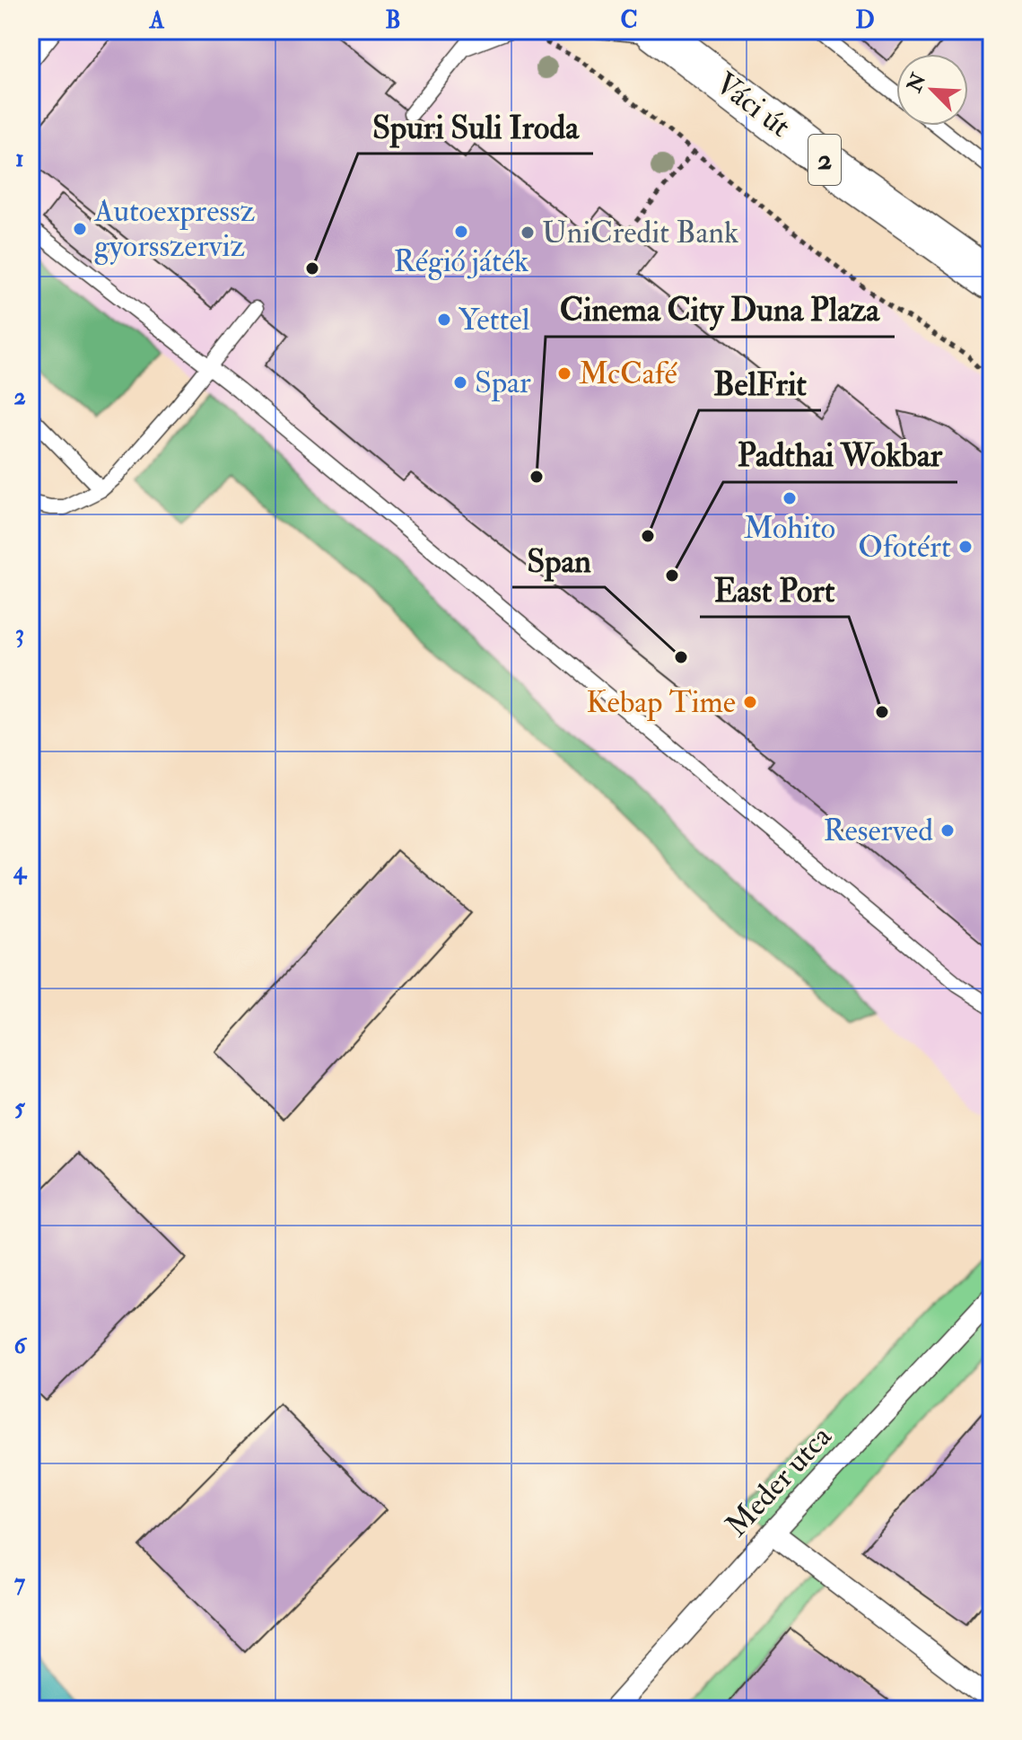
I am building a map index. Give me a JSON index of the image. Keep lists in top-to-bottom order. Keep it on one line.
{"streets":{"main road":["Váci út","2"],"street":["Meder utca"]},"places":["Autoexpressz gyorsszerviz","Régió játék","UniCredit Bank","Spuri Suli Iroda","Yettel","McCafé","Spar","Cinema City Duna Plaza","Mohito","BelFrit","Ofotért","Padthai Wokbar","Span","Kebap Time","East Port","Reserved"],"north":"top left","grid":{"columns":["A","B","C","D"],"rows":["1","2","3","4","5","6","7"]}}
